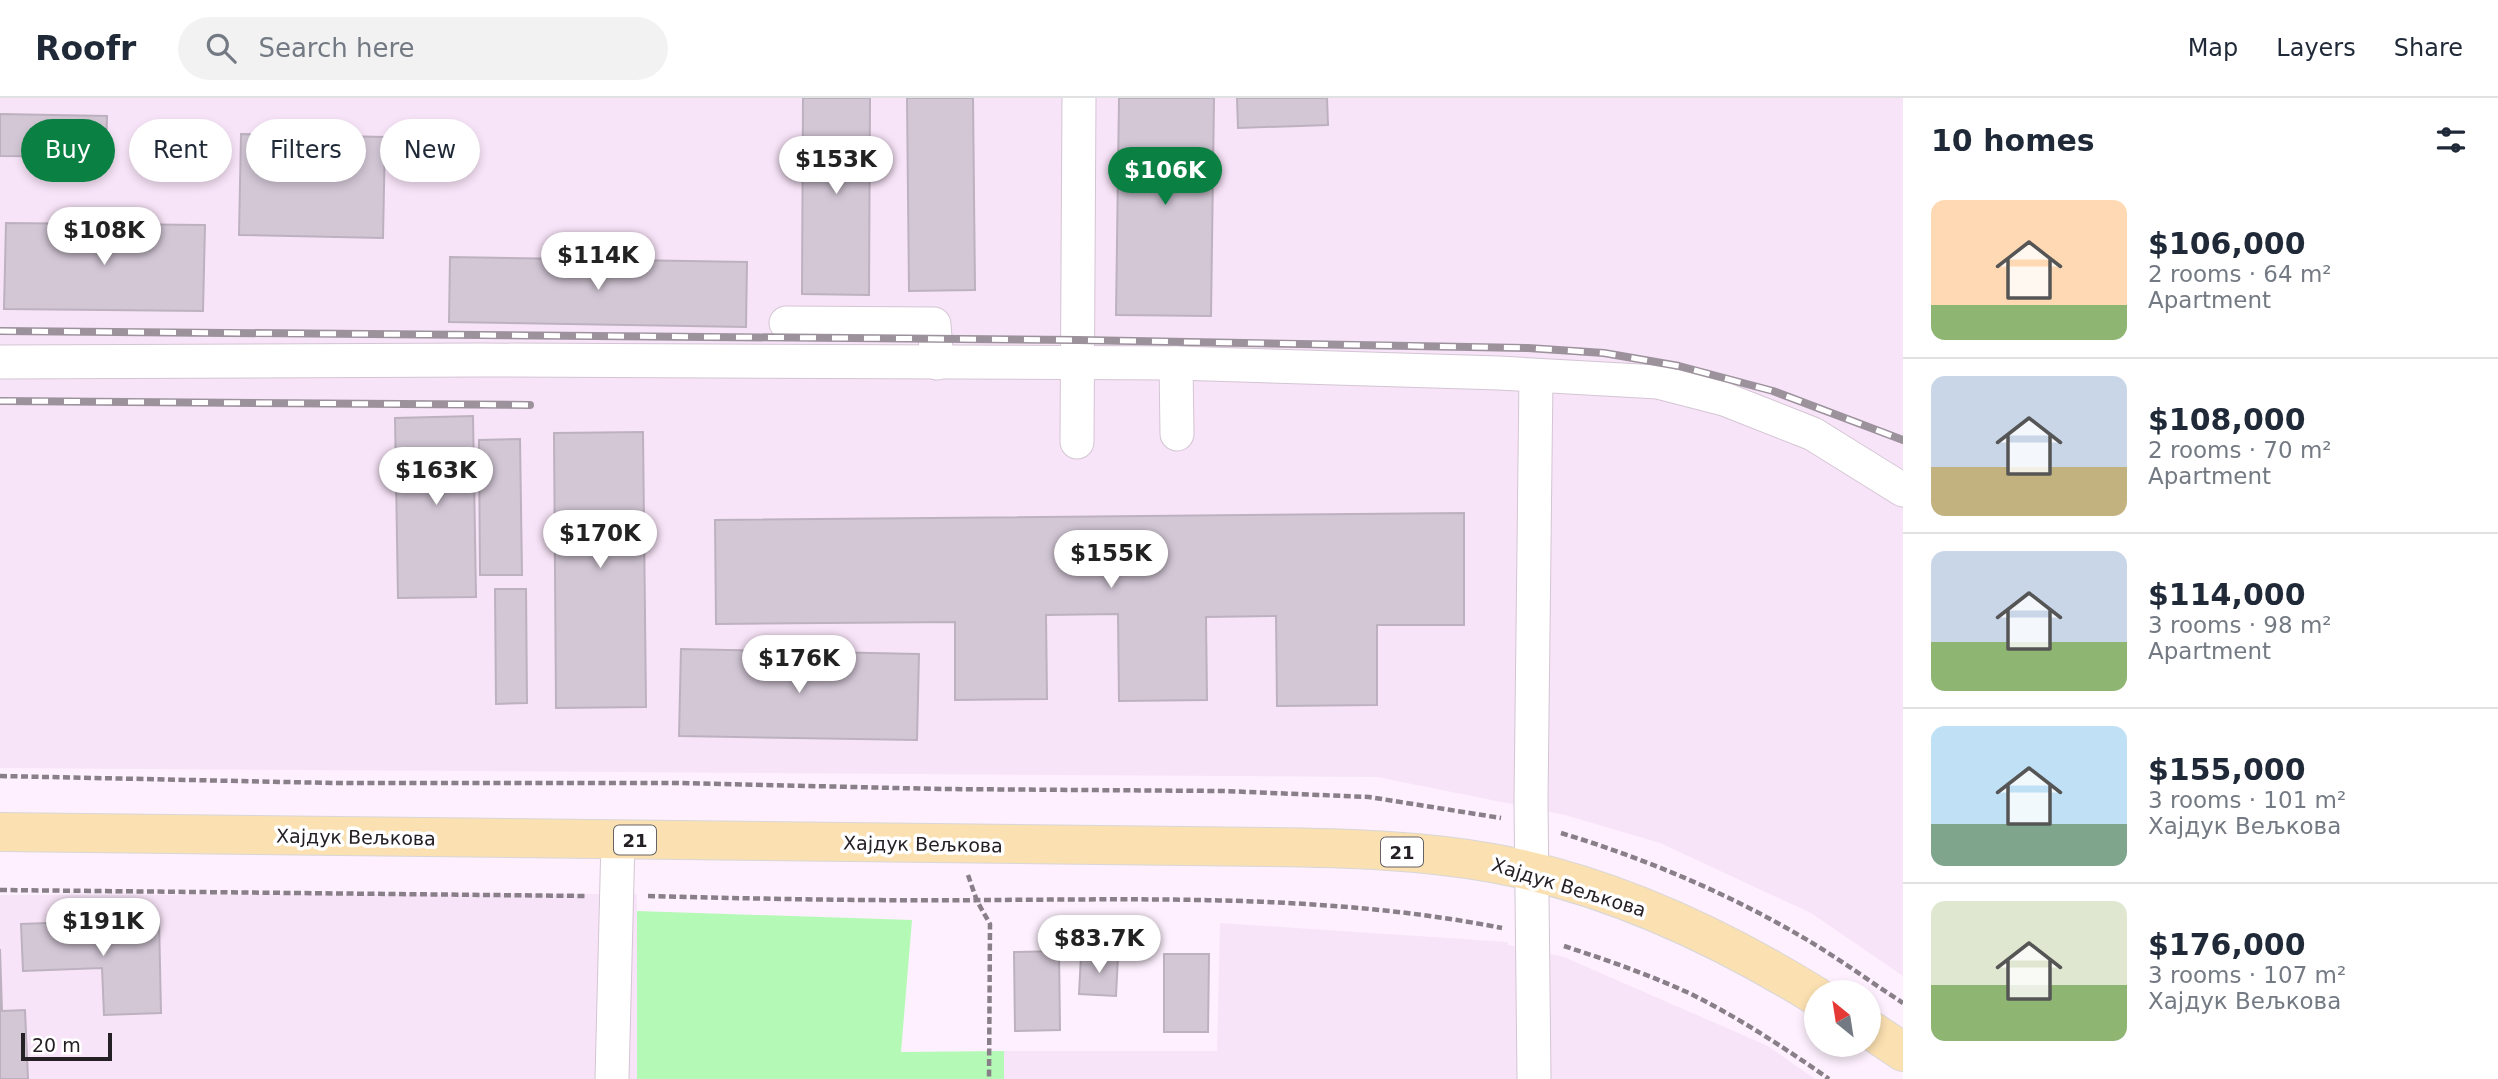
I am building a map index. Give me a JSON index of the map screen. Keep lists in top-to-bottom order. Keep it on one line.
{"streets":{"main road":["Хајдук Вељкова","21"]},"scale_bar":"20 m","north":"top left","page":{"header":"Roofr","search":"Search here","nav":["Map","Layers","Share"],"heading":"10 homes","chip":["Buy","Rent","Filters","New"],"price":["$153K","$106K","$108K","$114K","$163K","$170K","$155K","$176K","$191K","$83.7K"],"list":[{"name":"$106,000","note":"2 rooms · 64 m² · Apartment"},{"name":"$108,000","note":"2 rooms · 70 m² · Apartment"},{"name":"$114,000","note":"3 rooms · 98 m² · Apartment"},{"name":"$155,000","note":"3 rooms · 101 m² · Хајдук Вељкова"},{"name":"$176,000","note":"3 rooms · 107 m² · Хајдук Вељкова"}],"scale":"20 m"}}
